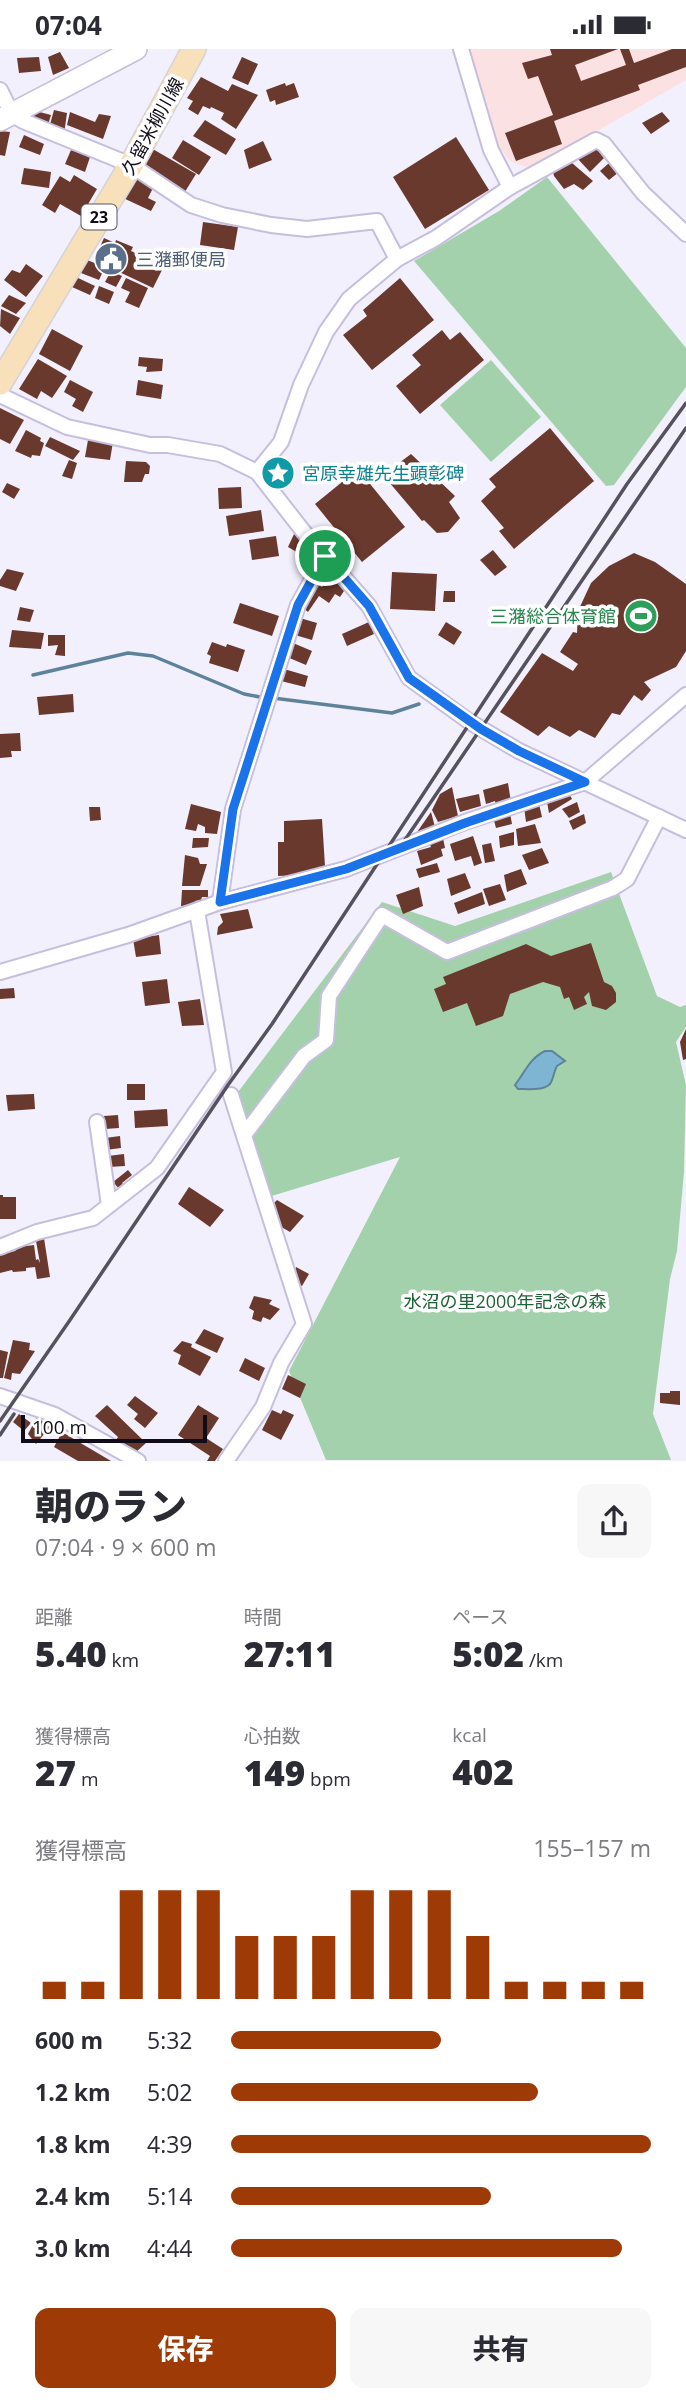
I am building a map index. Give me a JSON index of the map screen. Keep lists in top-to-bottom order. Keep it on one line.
{"streets":{"main road":["久留米柳川線","23"]},"parks":["水沼の里2000年記念の森"],"places":{"public building":["三潴郵便局"],"place":["宮原幸雄先生顕彰碑"],"sports":["三潴総合体育館"]},"scale_bar":"100 m","page":{"status":"07:04","scale":"100 m","heading":["朝のラン","07:04 · 9 × 600 m"],"stats":[["距離","5.40 km"],["時間","27:11"],["ペース","5:02 /km"],["獲得標高","27 m"],["心拍数","149 bpm"],["kcal","402"]],"chart":["獲得標高","155–157 m"],"list":[{"name":"600 m","note":"5:32"},{"name":"1.2 km","note":"5:02"},{"name":"1.8 km","note":"4:39"},{"name":"2.4 km","note":"5:14"},{"name":"3.0 km","note":"4:44"}],"buttons":["保存","共有"]}}
